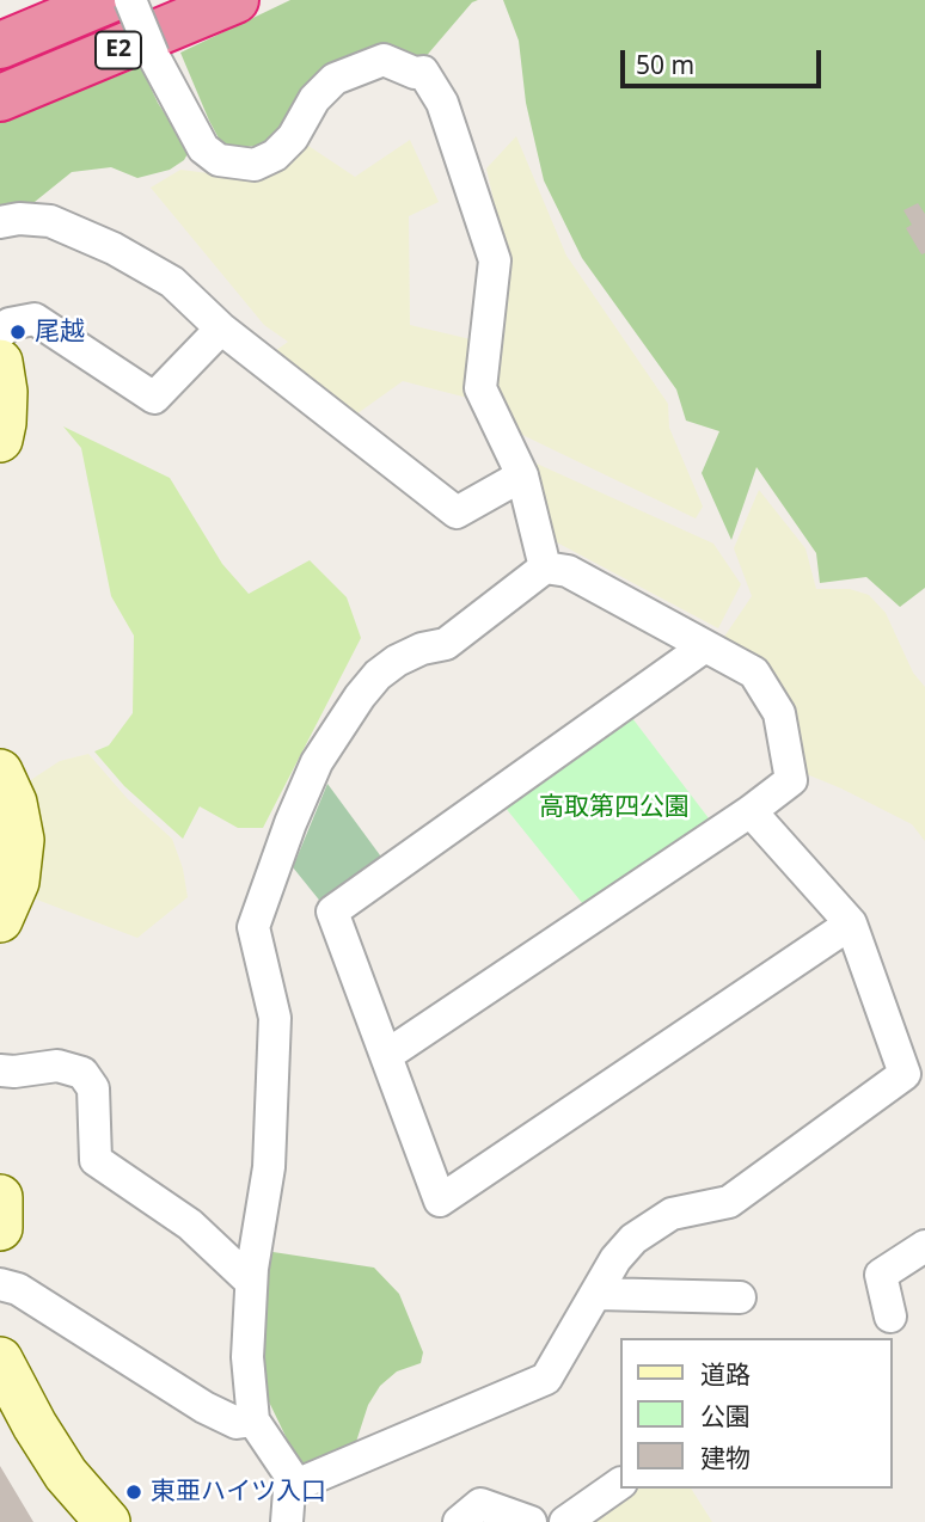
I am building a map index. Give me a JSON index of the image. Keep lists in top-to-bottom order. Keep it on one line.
{"streets":{"highway":["E2"]},"parks":["高取第四公園"],"places":["尾越","東亜ハイツ入口"],"legend":["道路","公園","建物"],"scale_bar":"50 m"}
